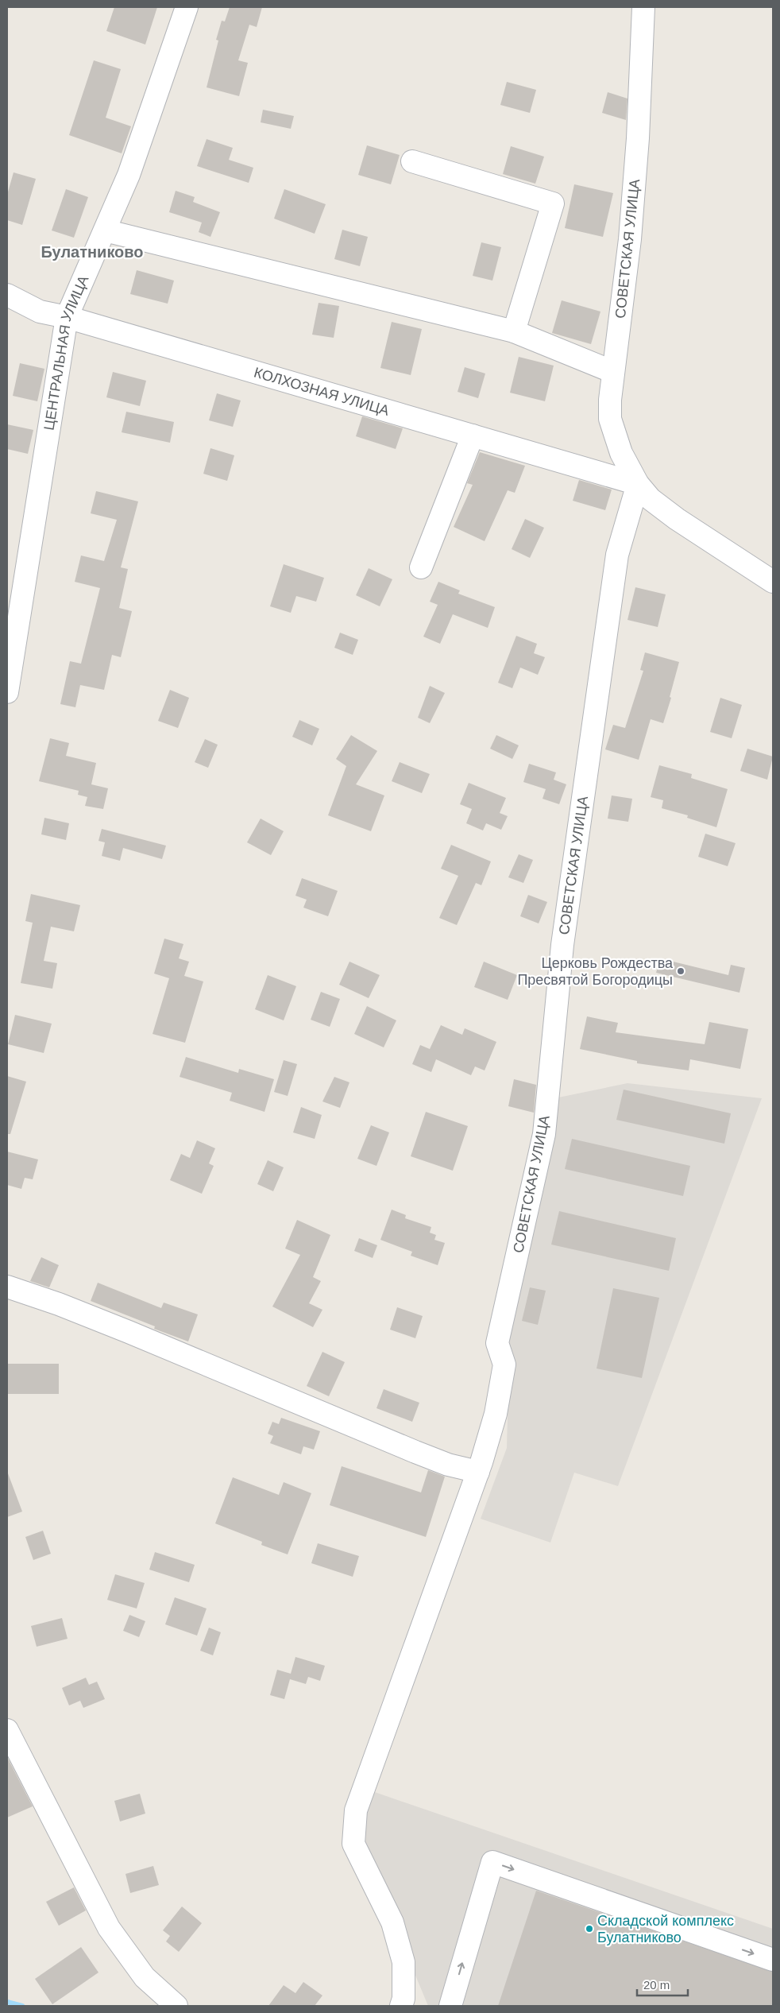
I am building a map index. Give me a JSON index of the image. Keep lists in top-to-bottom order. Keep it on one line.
{"streets":{"street":["СОВЕТСКАЯ УЛИЦА","ЦЕНТРАЛЬНАЯ УЛИЦА","КОЛХОЗНАЯ УЛИЦА"]},"crossings":[["СОВЕТСКАЯ УЛИЦА","КОЛХОЗНАЯ УЛИЦА"],["ЦЕНТРАЛЬНАЯ УЛИЦА","КОЛХОЗНАЯ УЛИЦА"]],"districts":["Булатниково"],"places":["Церковь Рождества Пресвятой Богородицы","Складской комплекс Булатниково"],"scale_bar":"20 m"}
